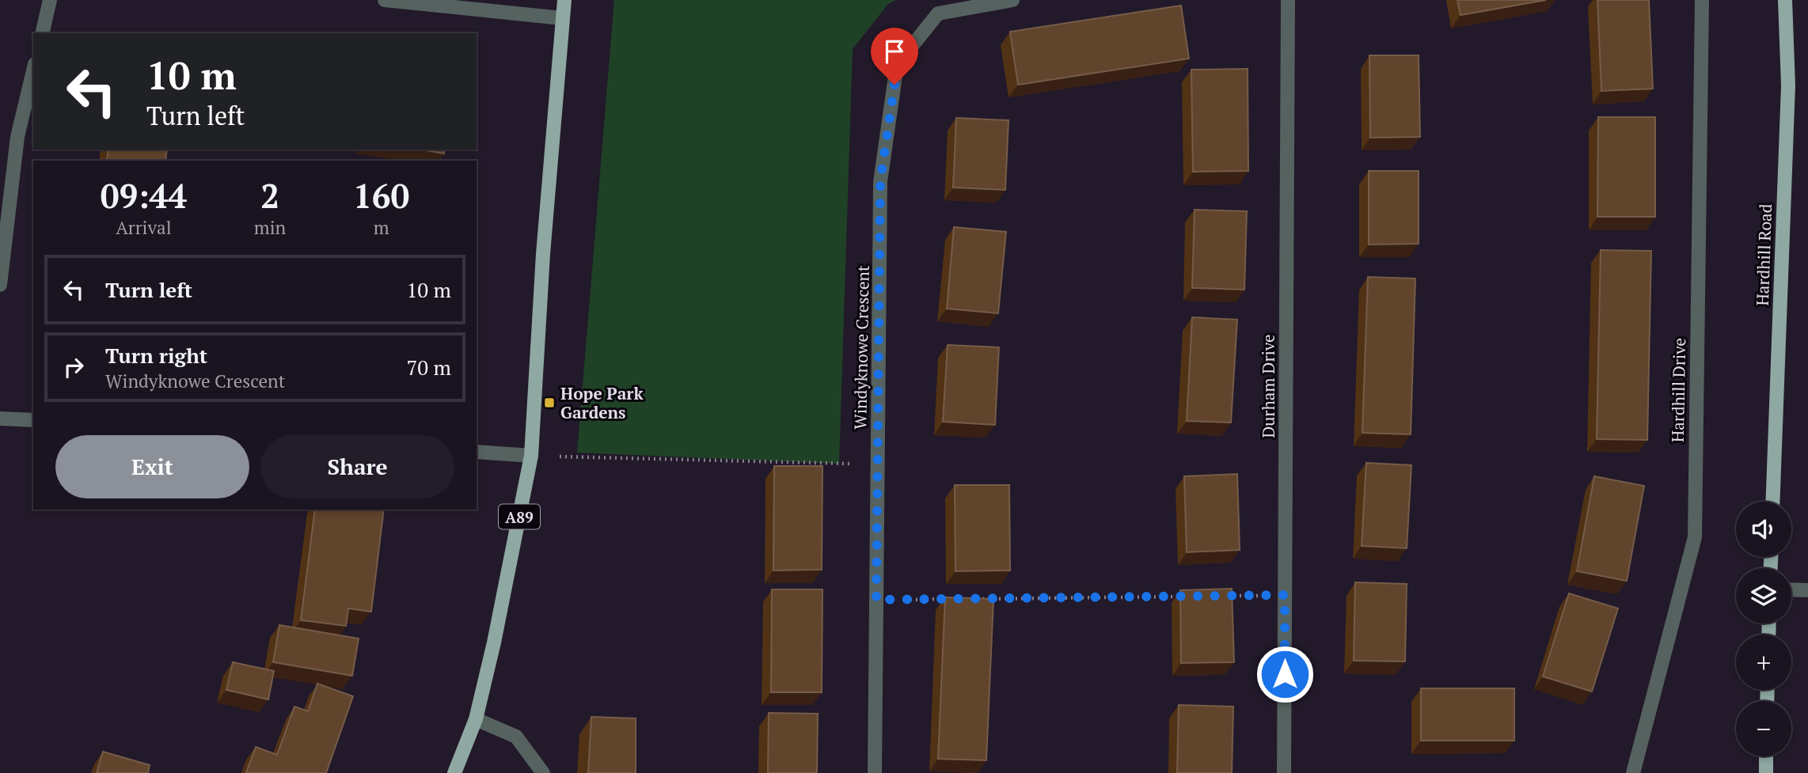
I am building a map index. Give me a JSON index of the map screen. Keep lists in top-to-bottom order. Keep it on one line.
{"streets":{"main road":["Hardhill Road","A89"],"street":["Windyknowe Crescent","Durham Drive","Hardhill Drive"]},"places":{"transit":["Hope Park Gardens"]},"page":{"turn":["10 m","Turn left"],"eta":["09:44","Arrival","2","min","160","m"],"list":[{"name":"Turn left","value":"10 m"},{"name":"Turn right","note":"Windyknowe Crescent","value":"70 m"}],"buttons":["Exit","Share"],"map_buttons":["+","−"]}}
